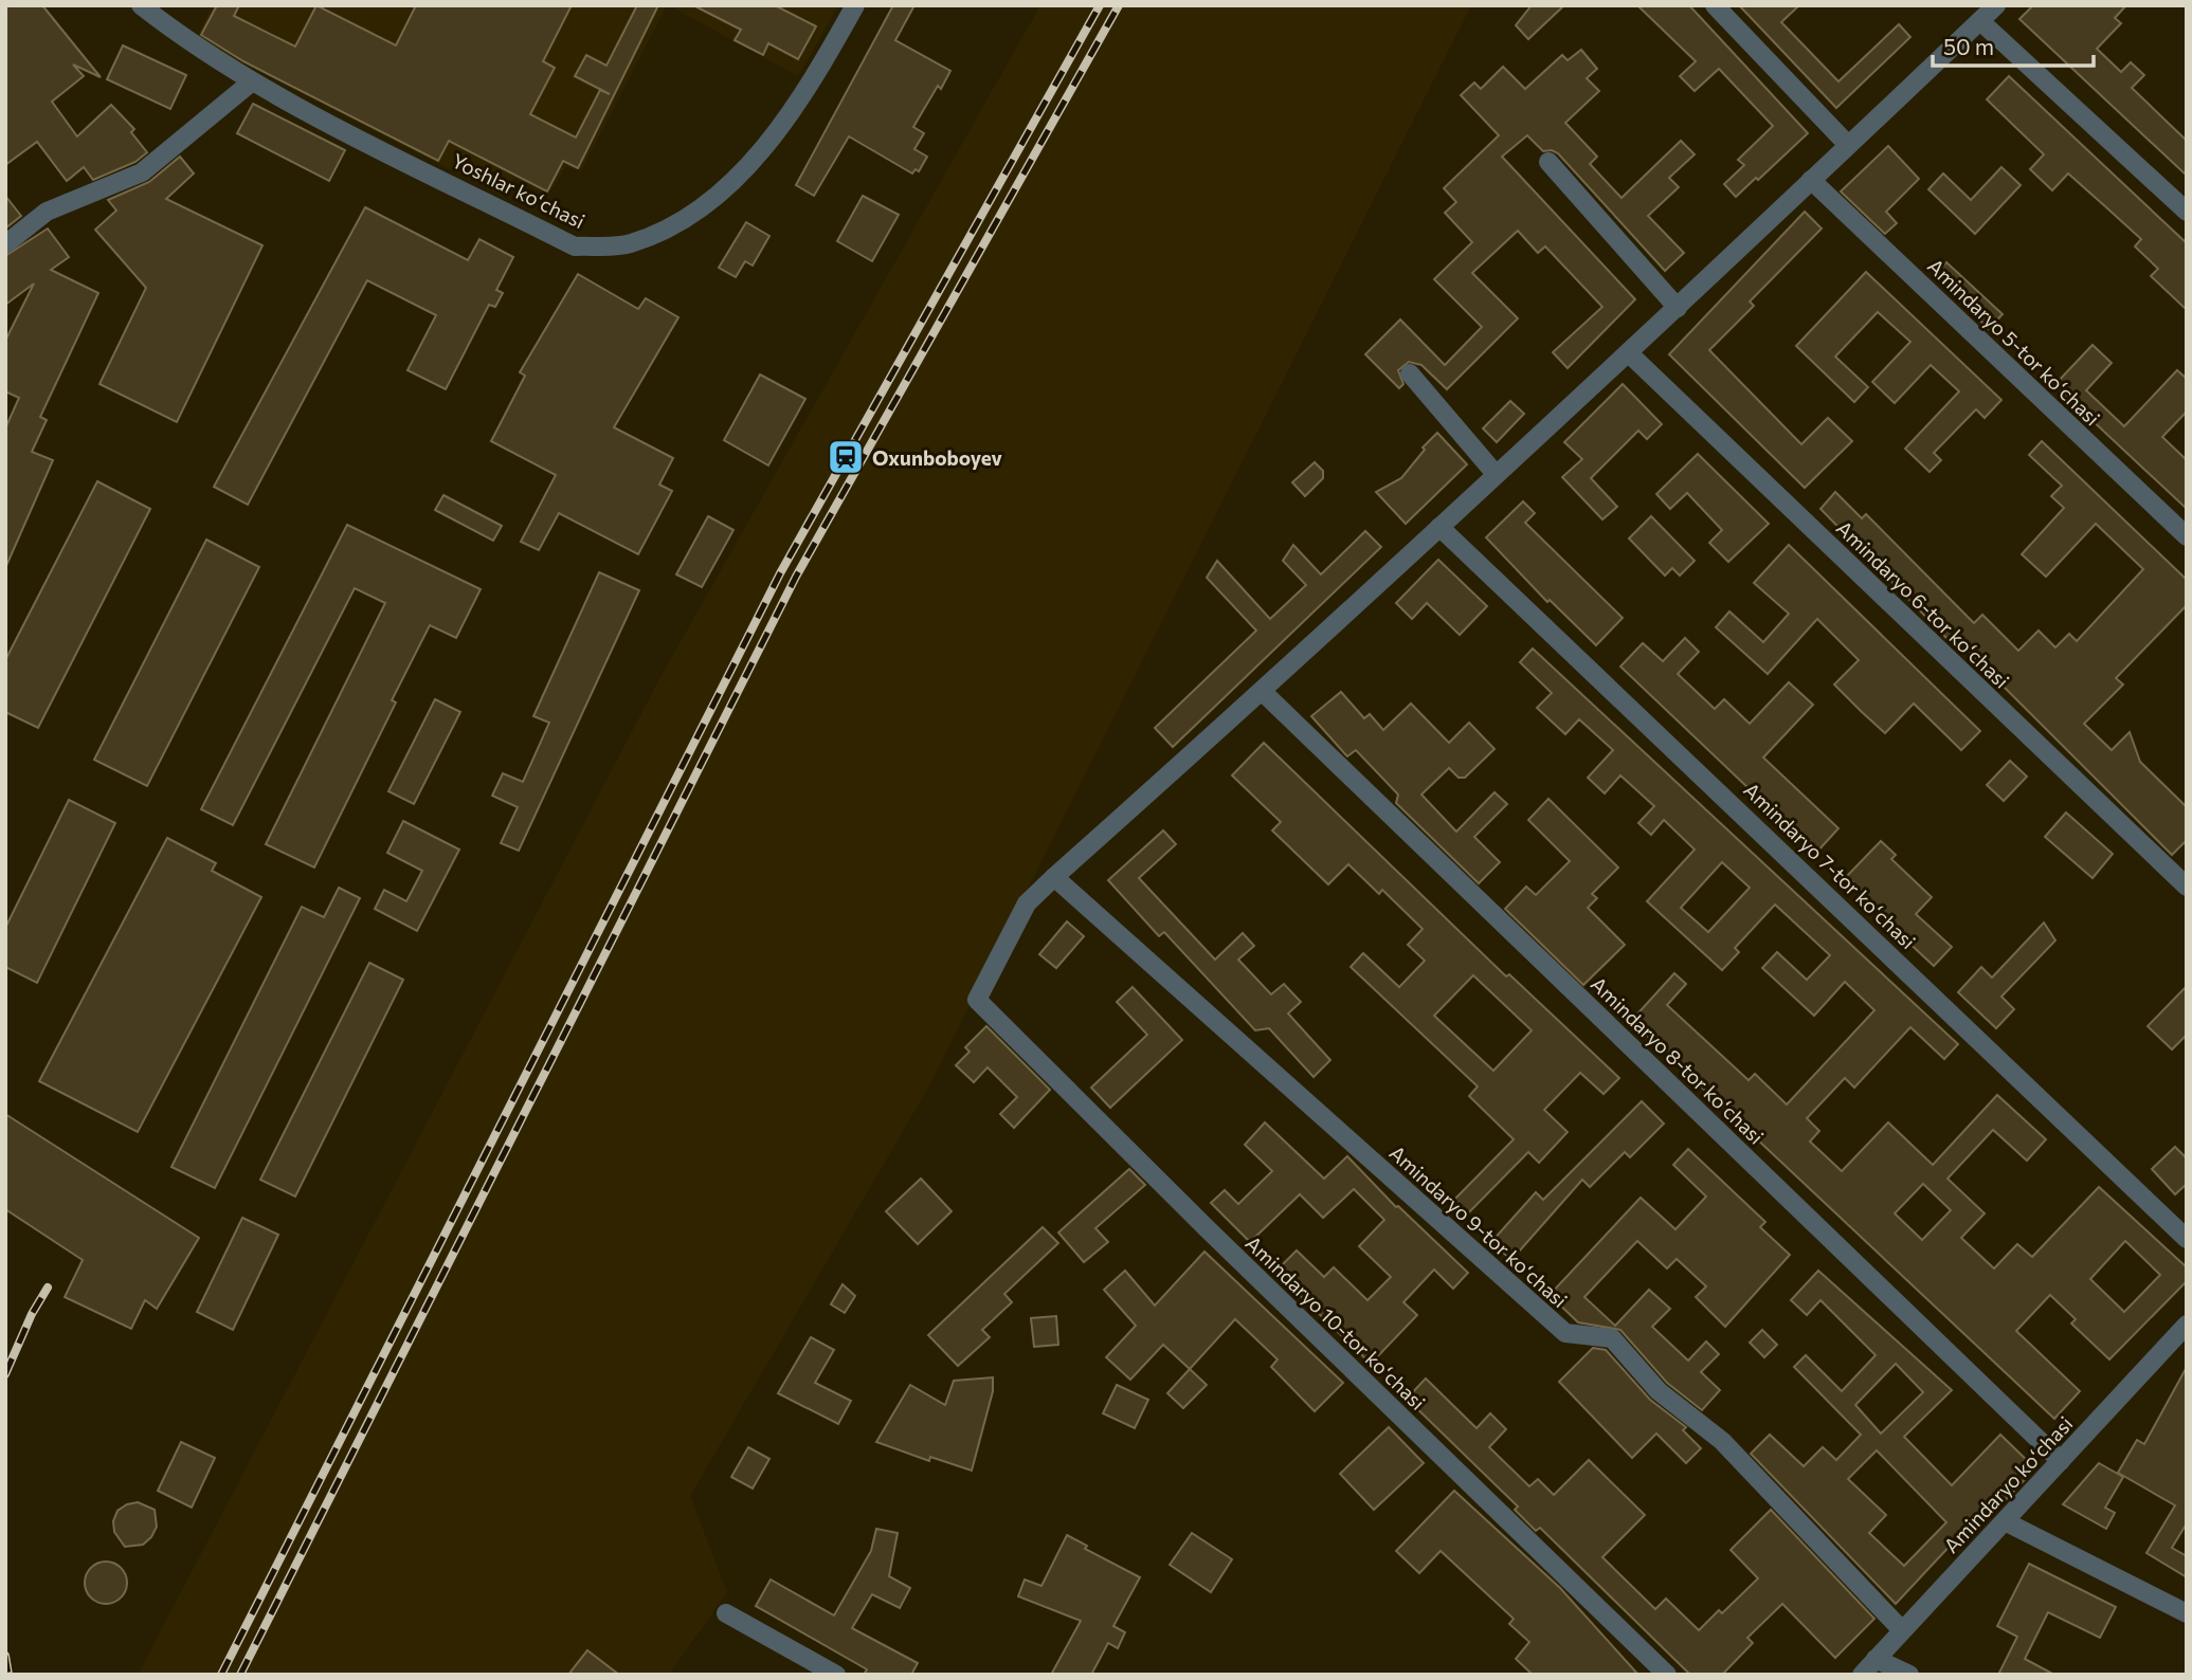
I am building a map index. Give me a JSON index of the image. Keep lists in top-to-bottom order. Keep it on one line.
{"streets":{"street":["Yoshlar koʻchasi","Amindaryo 5-tor koʻchasi","Amindaryo 6-tor koʻchasi","Amindaryo 7-tor koʻchasi","Amindaryo 8-tor koʻchasi","Amindaryo 9-tor koʻchasi","Amindaryo 10-tor koʻchasi","Amindaryo koʻchasi"]},"crossings":[["Amindaryo 8-tor koʻchasi","Amindaryo koʻchasi"],["Amindaryo 9-tor koʻchasi","Amindaryo 10-tor koʻchasi"],["Amindaryo 9-tor koʻchasi","Amindaryo koʻchasi"]],"places":{"station":["Oxunboboyev"]},"scale_bar":"50 m"}
